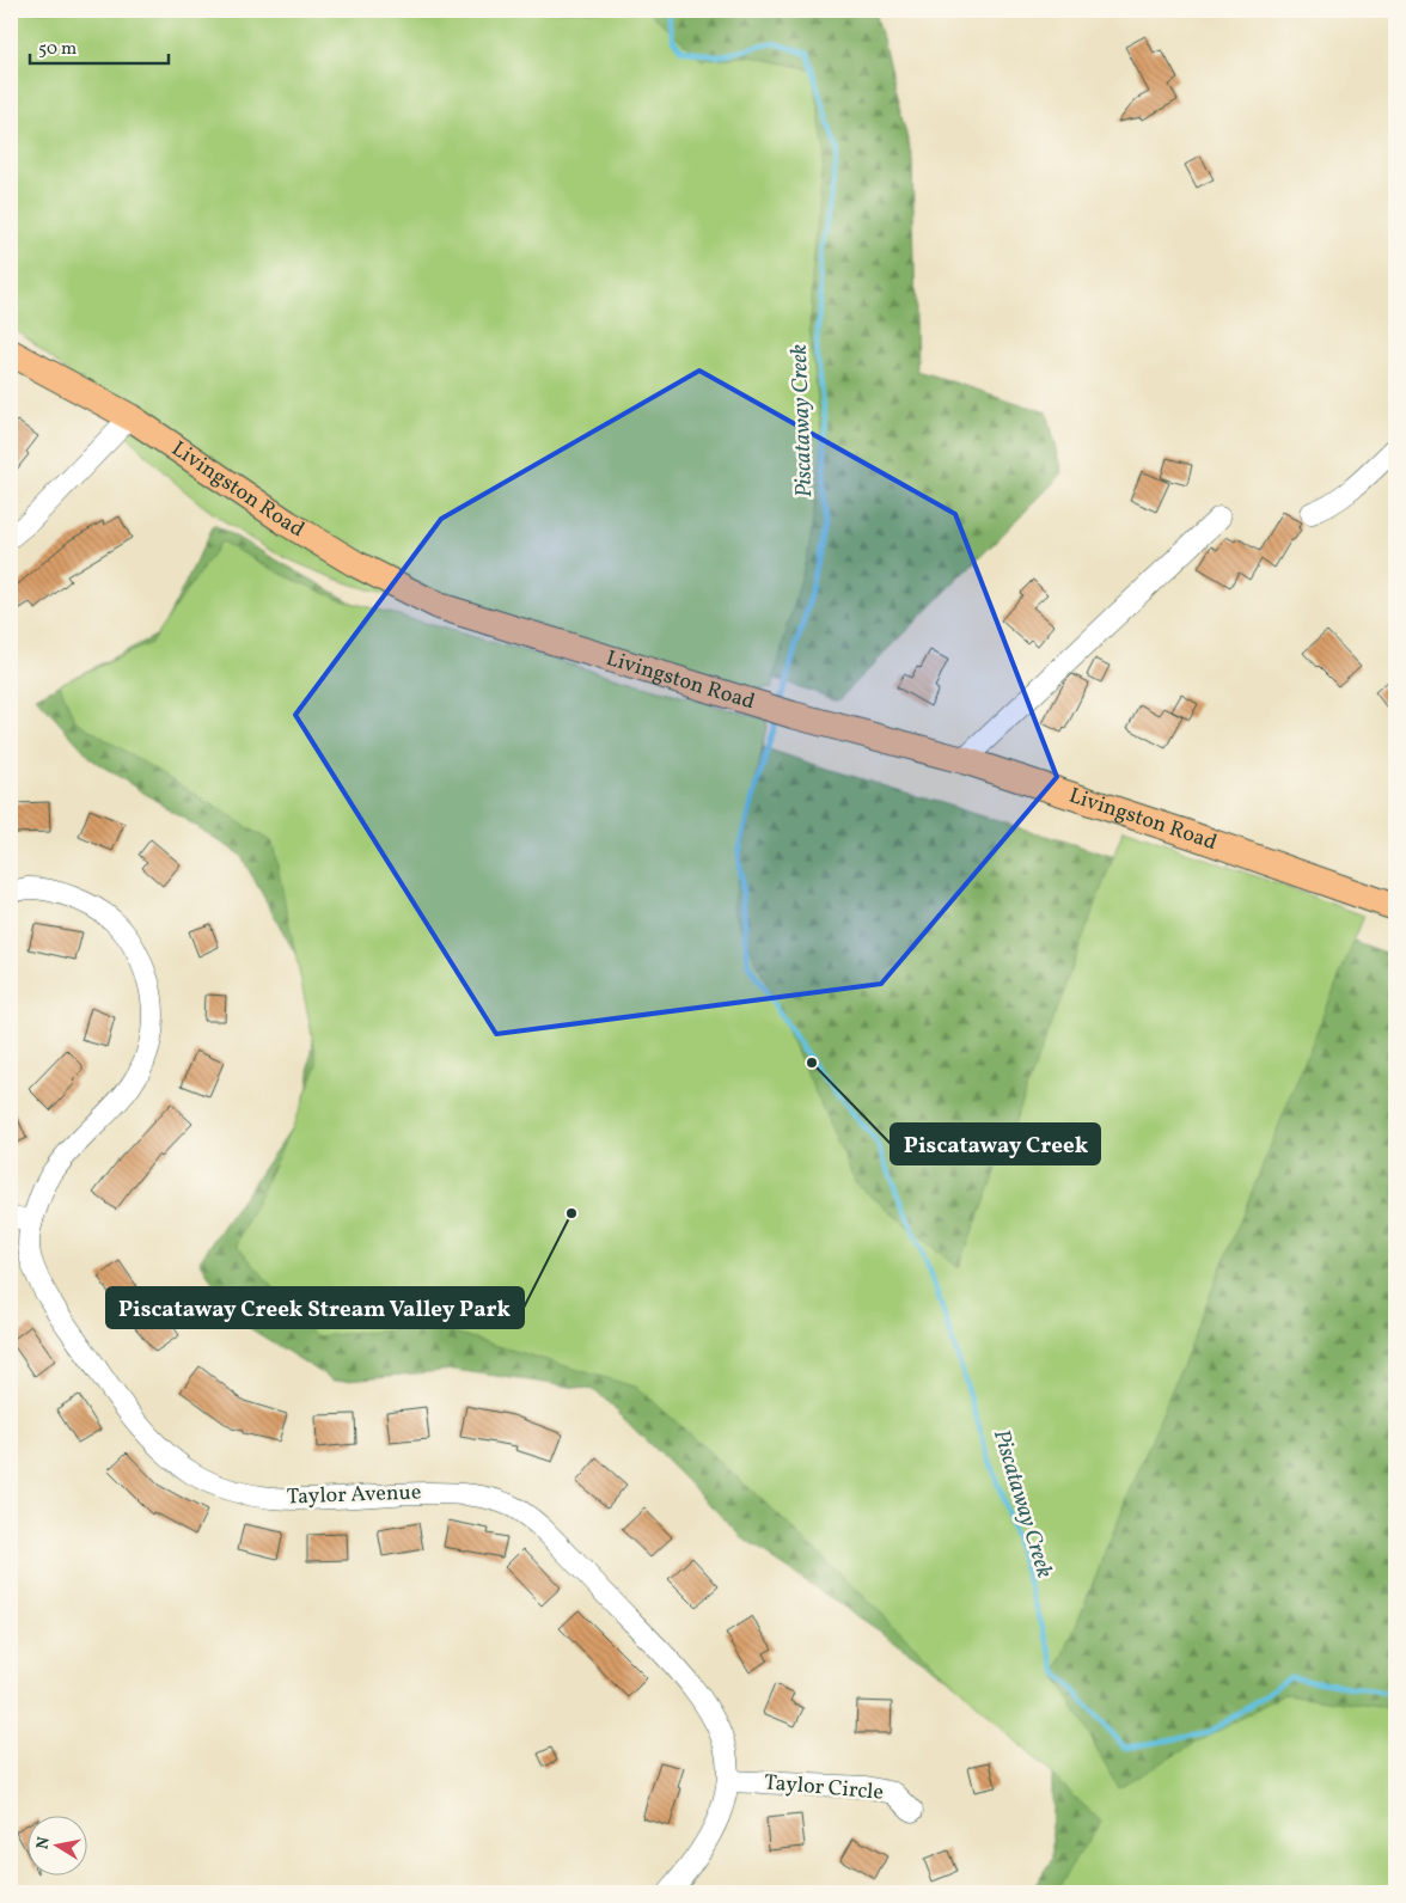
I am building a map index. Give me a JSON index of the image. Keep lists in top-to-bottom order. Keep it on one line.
{"streets":{"main road":["Livingston Road"],"street":["Taylor Avenue","Taylor Circle"]},"crossings":[["Taylor Avenue","Taylor Circle"]],"water":["Piscataway Creek"],"places":["Piscataway Creek","Piscataway Creek Stream Valley Park"],"scale_bar":"50 m","north":"left"}
